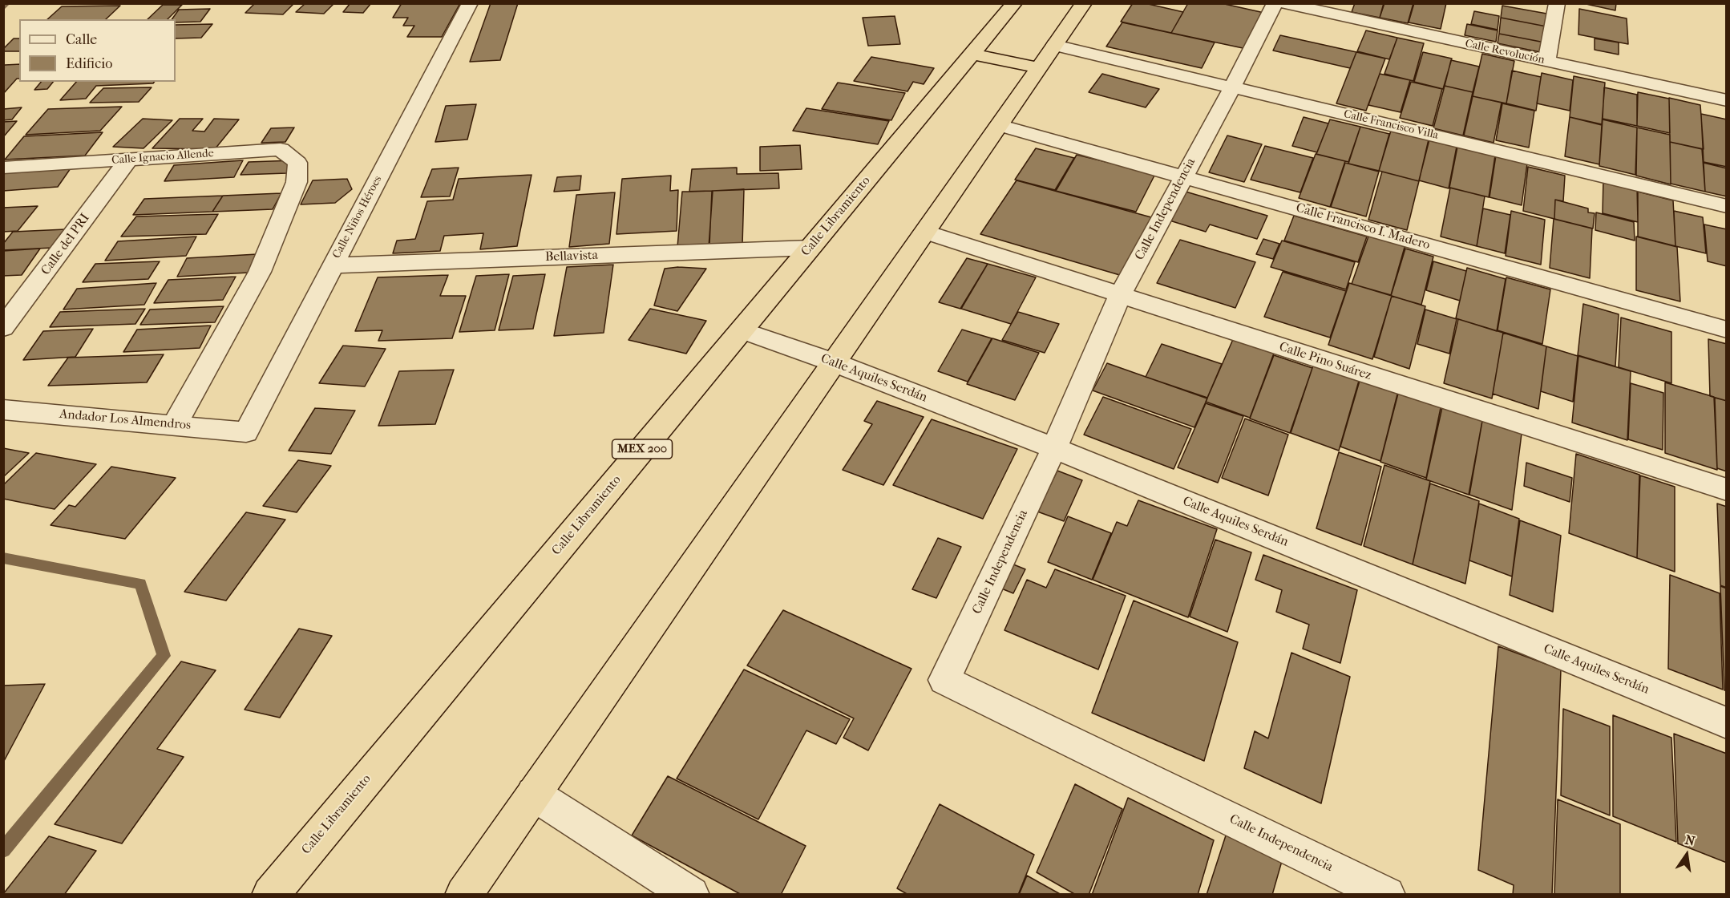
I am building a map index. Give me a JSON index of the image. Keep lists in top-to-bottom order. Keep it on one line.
{"streets":{"highway":["Calle Libramiento","MEX 200"],"street":["Calle Revolución","Calle Francisco Villa","Calle Ignacio Allende","Calle Independencia","Calle Niños Héroes","Calle Francisco I. Madero","Calle del PRI","Bellavista","Calle Pino Suárez","Calle Aquiles Serdán","Andador Los Almendros"]},"crossings":[["Calle Francisco Villa","Calle Independencia"],["Calle Ignacio Allende","Calle del PRI"],["Calle Ignacio Allende","Andador Los Almendros"],["Calle Independencia","Calle Francisco I. Madero"],["Calle Independencia","Calle Pino Suárez"],["Calle Independencia","Calle Aquiles Serdán"],["Calle Libramiento","Bellavista"],["Calle Libramiento","Calle Aquiles Serdán"],["Calle Niños Héroes","Bellavista"],["Calle Niños Héroes","Andador Los Almendros"]],"legend":["Calle","Edificio"],"north":"top"}
